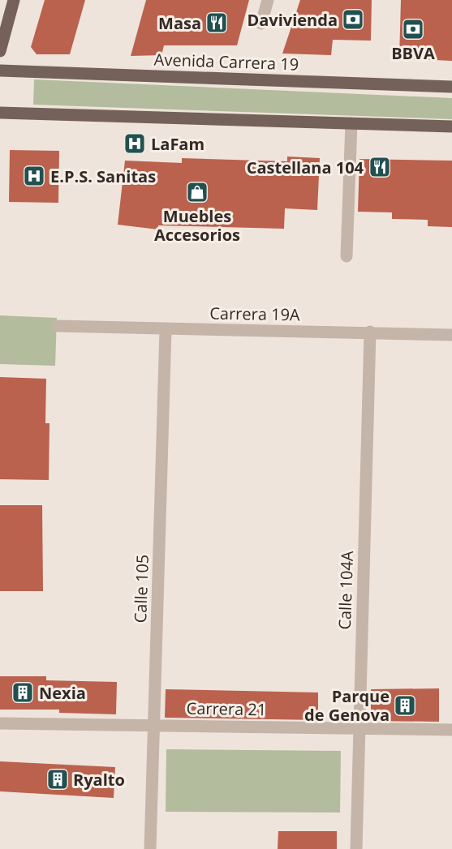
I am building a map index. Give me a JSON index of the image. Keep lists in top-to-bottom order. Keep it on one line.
{"streets":{"main road":["Avenida Carrera 19"],"street":["Carrera 19A","Calle 105","Calle 104A","Carrera 21"]},"crossings":[["Carrera 19A","Calle 105"],["Carrera 19A","Calle 104A"],["Calle 105","Carrera 21"],["Calle 104A","Carrera 21"]],"places":{"bank":["Davivienda","BBVA"],"restaurant":["Masa","Castellana 104"],"hospital":["LaFam","E.P.S. Sanitas"],"shop":["Muebles Accesorios"],"building":["Nexia","Parque de Genova","Ryalto"]}}
